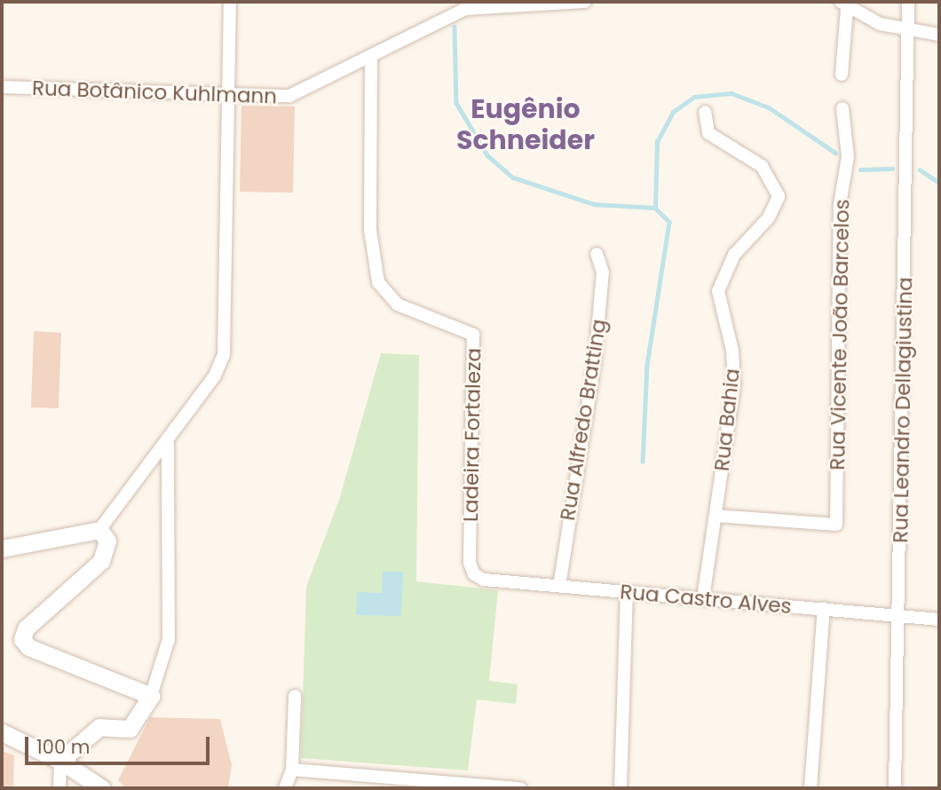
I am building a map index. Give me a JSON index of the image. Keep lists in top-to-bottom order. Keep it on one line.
{"streets":{"street":["Rua Botânico Kuhlmann","Rua Vicente João Barcelos","Rua Leandro Dellagiustina","Rua Alfredo Bratting","Rua Bahia","Ladeira Fortaleza","Rua Castro Alves"]},"crossings":[["Rua Botânico Kuhlmann","Ladeira Fortaleza"],["Rua Vicente João Barcelos","Rua Bahia"],["Rua Leandro Dellagiustina","Rua Castro Alves"],["Rua Alfredo Bratting","Rua Castro Alves"],["Rua Bahia","Rua Castro Alves"],["Ladeira Fortaleza","Rua Castro Alves"]],"districts":["Eugênio Schneider"],"scale_bar":"100 m"}
